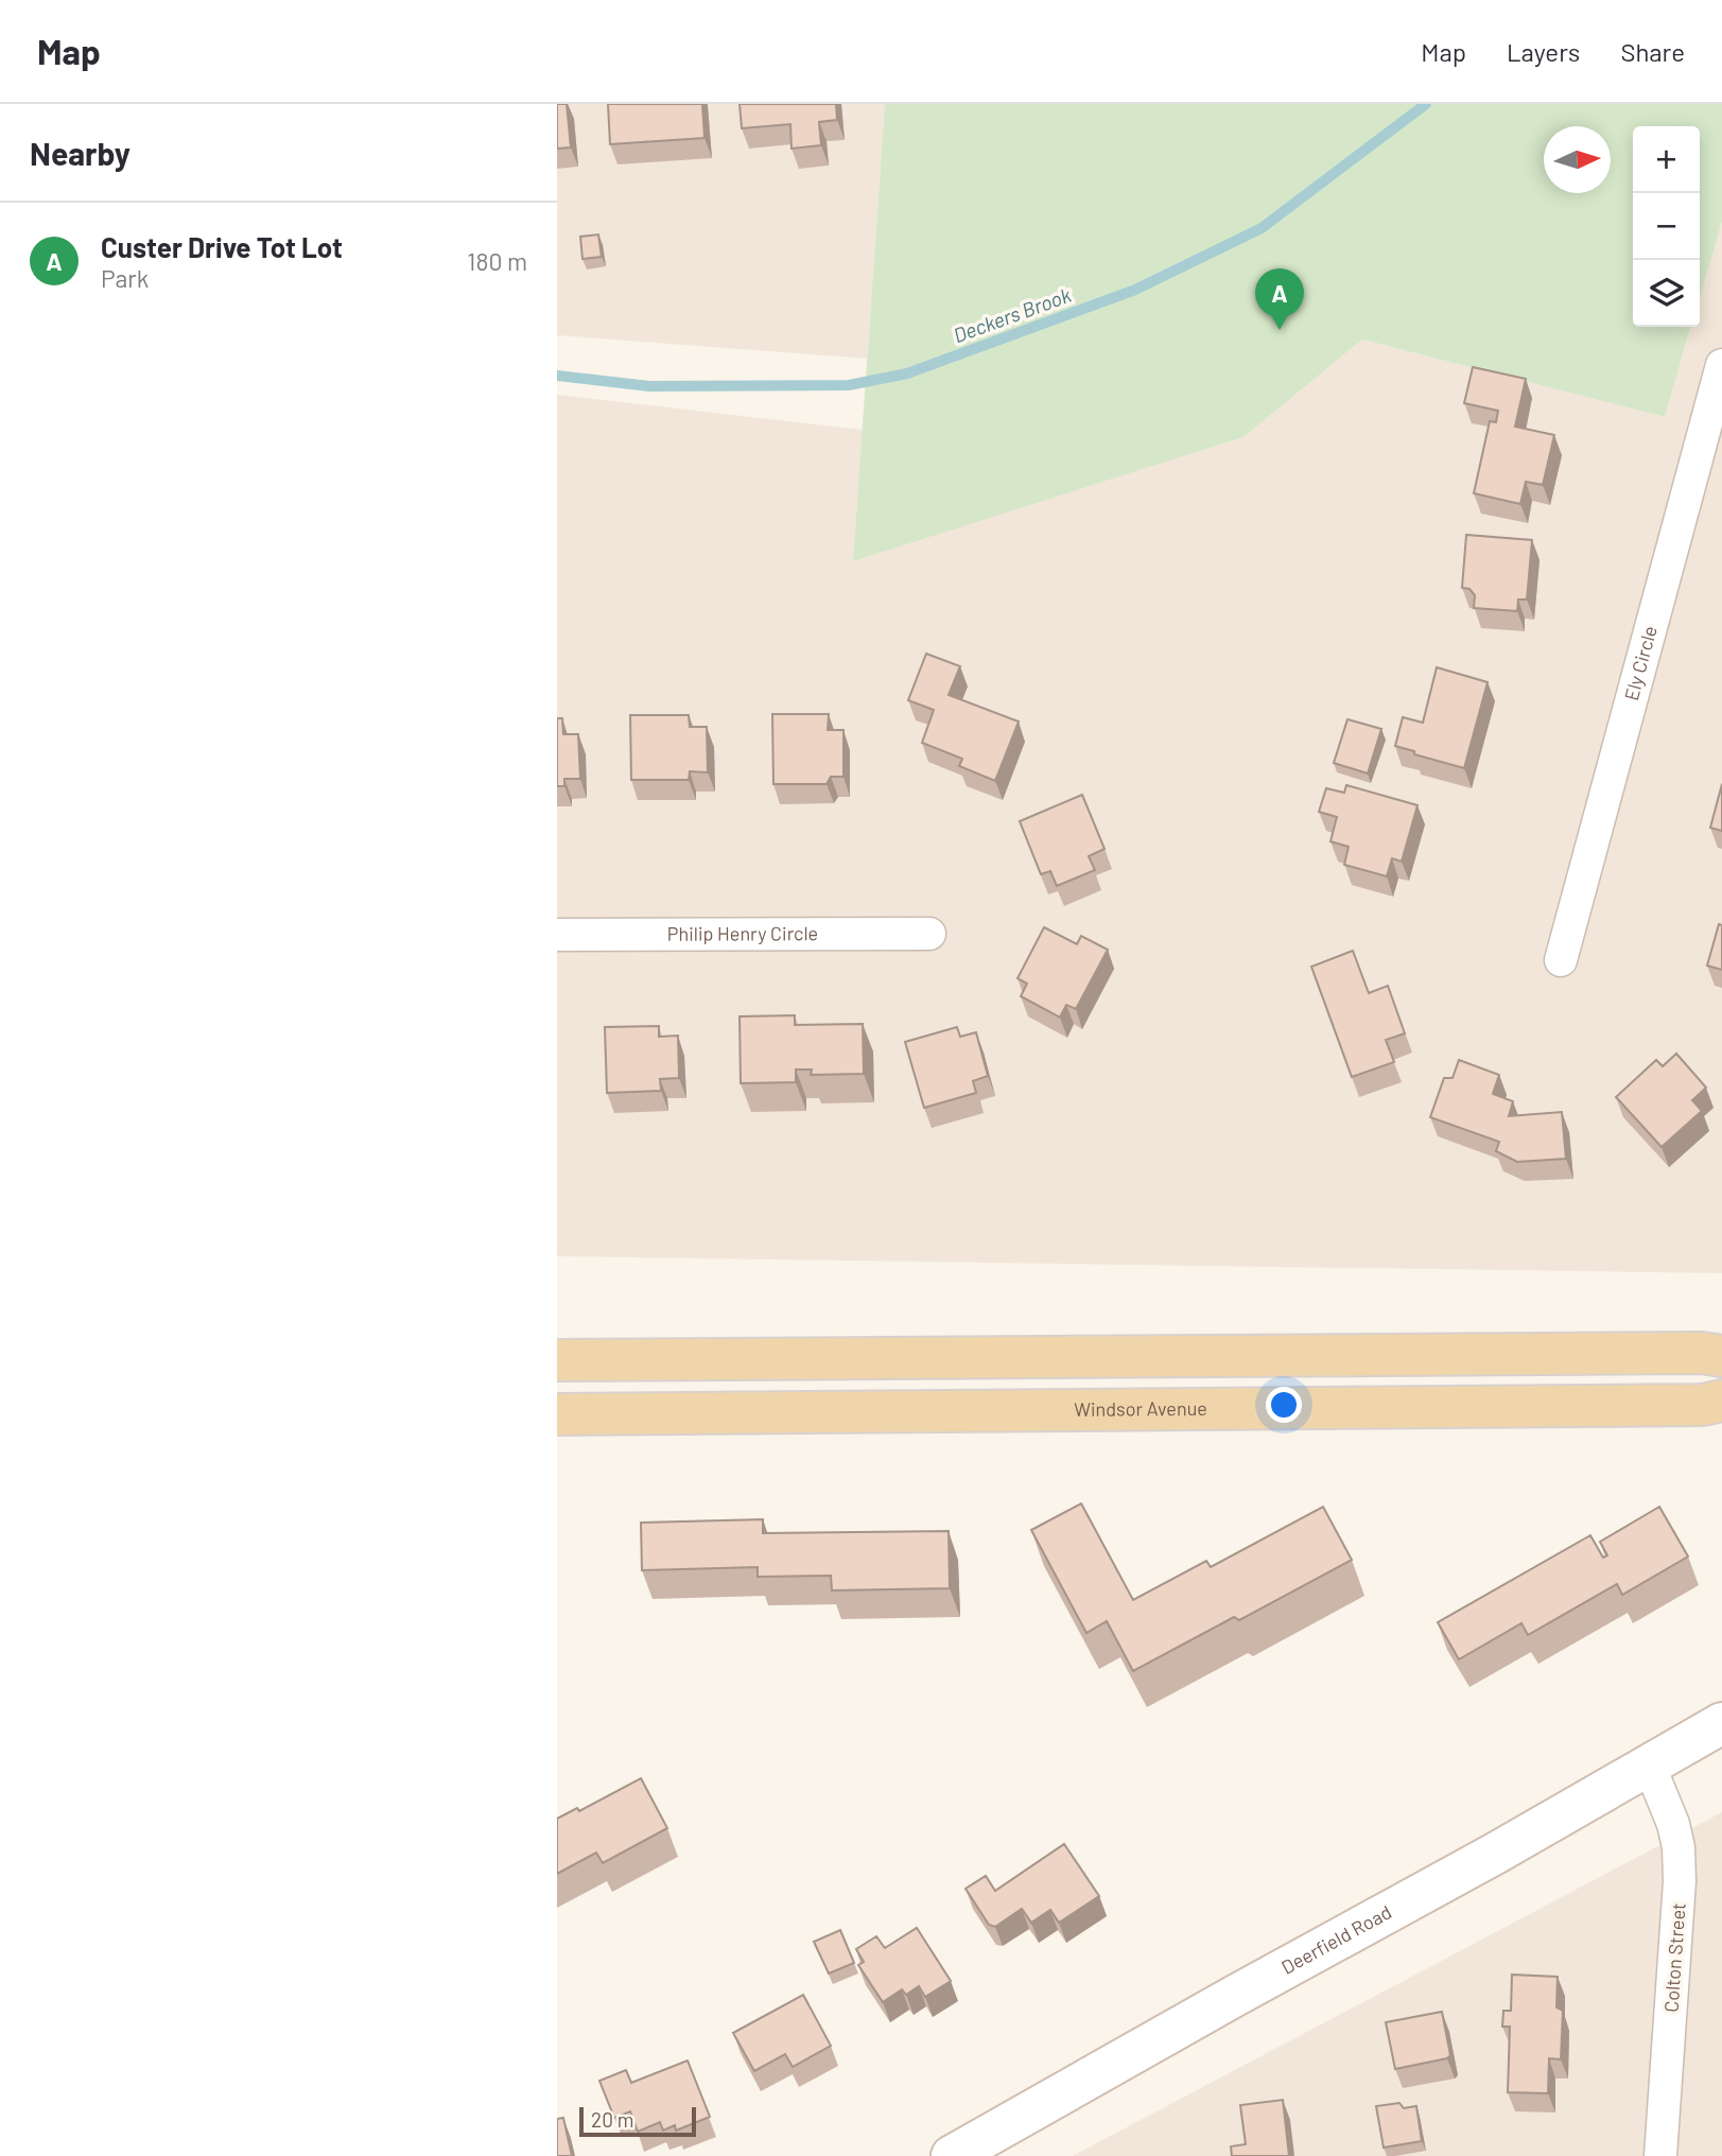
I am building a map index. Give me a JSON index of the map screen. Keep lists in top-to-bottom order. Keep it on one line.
{"streets":{"main road":["Windsor Avenue"],"street":["Ely Circle","Philip Henry Circle","Deerfield Road","Colton Street"]},"crossings":[["Deerfield Road","Colton Street"]],"water":["Deckers Brook"],"scale_bar":"20 m","north":"right","page":{"header":"Map","nav":["Map","Layers","Share"],"heading":"Nearby","map_buttons":["+","−"],"list":[{"mark":"A","name":"Custer Drive Tot Lot","note":"Park","value":"180 m"}],"pins":"A","scale":"20 m"}}
